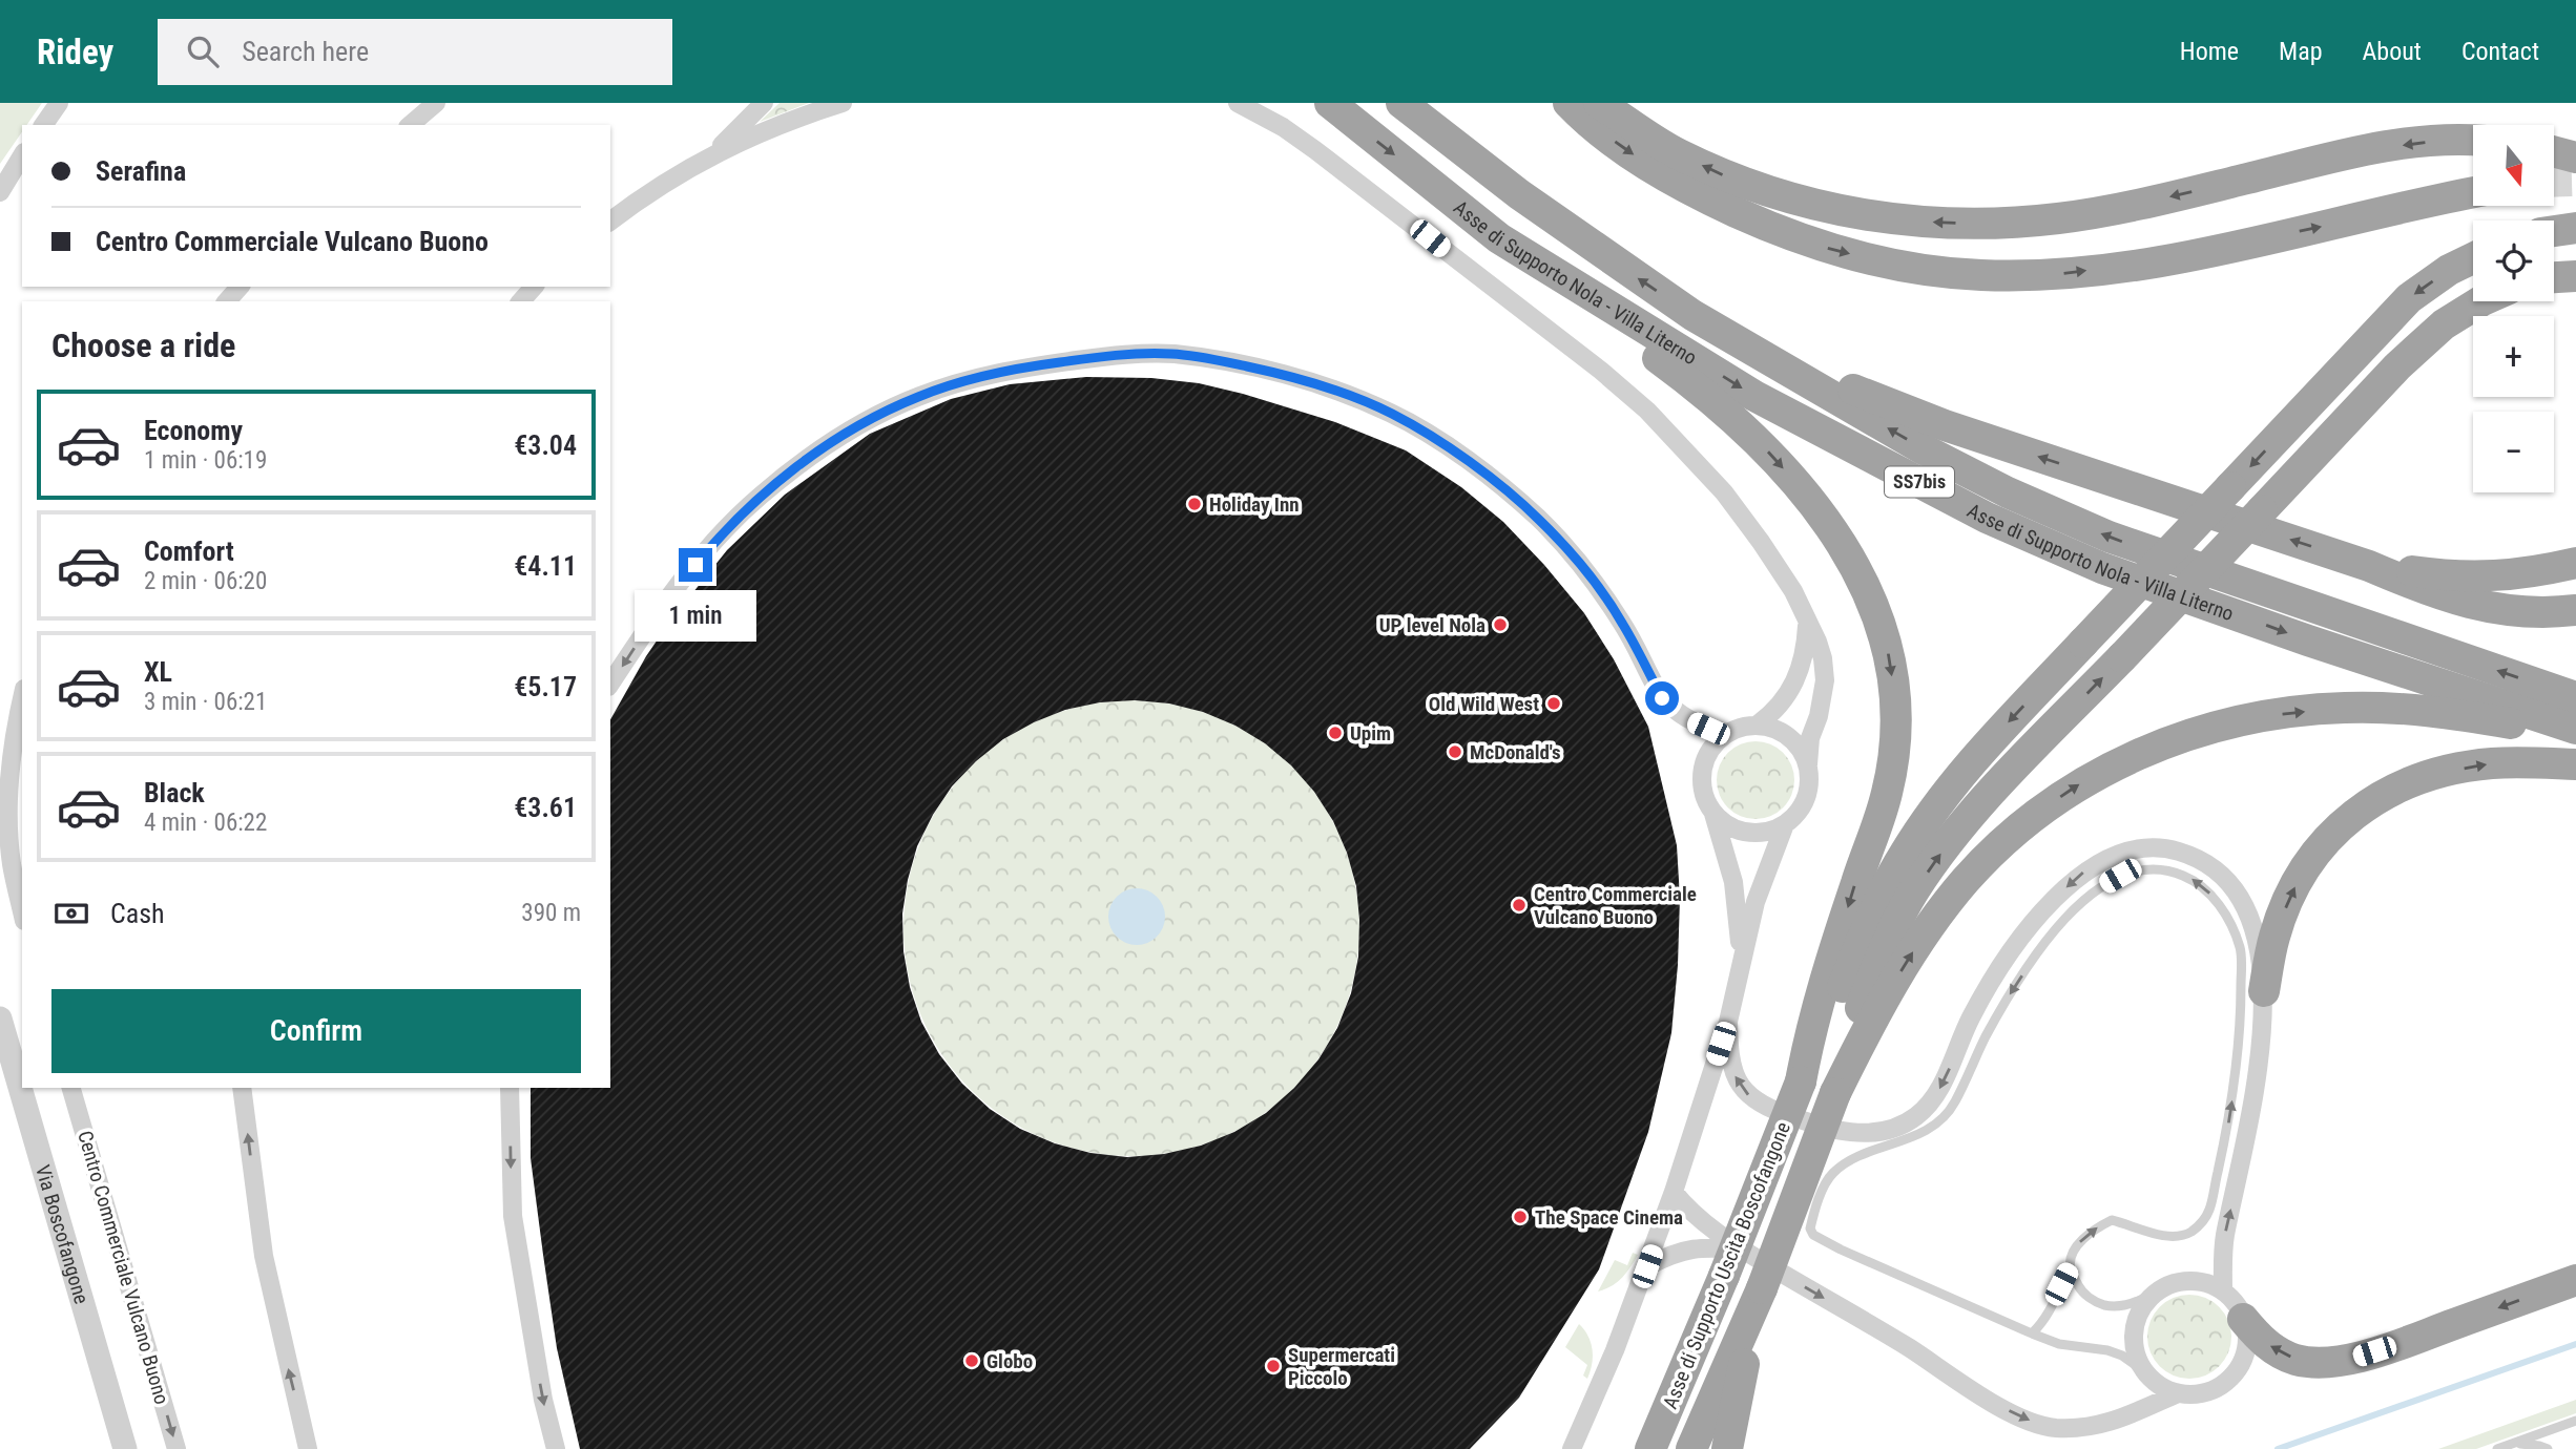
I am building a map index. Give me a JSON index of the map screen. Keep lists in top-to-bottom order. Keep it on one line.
{"streets":{"highway":["Asse di Supporto Nola - Villa Literno","SS7bis","Asse di Supporto Uscita Boscofangone"],"street":["Via Boscofangone","Centro Commerciale Vulcano Buono"]},"places":["Holiday Inn","UP level Nola","Old Wild West","Upim","McDonald's","Centro Commerciale Vulcano Buono","The Space Cinema","Globo","Supermercati Piccolo"],"north":"bottom","page":{"header":"Ridey","search":"Search here","nav":["Home","Map","About","Contact"],"map_buttons":["+","−"],"banner":["Serafina","Centro Commerciale Vulcano Buono"],"heading":"Choose a ride","list":[{"name":"Economy","note":"1 min · 06:19","value":"€3.04"},{"name":"Comfort","note":"2 min · 06:20","value":"€4.11"},{"name":"XL","note":"3 min · 06:21","value":"€5.17"},{"name":"Black","note":"4 min · 06:22","value":"€3.61"}],"bubble":"1 min","pay":["Cash","390 m"],"buttons":"Confirm"}}
